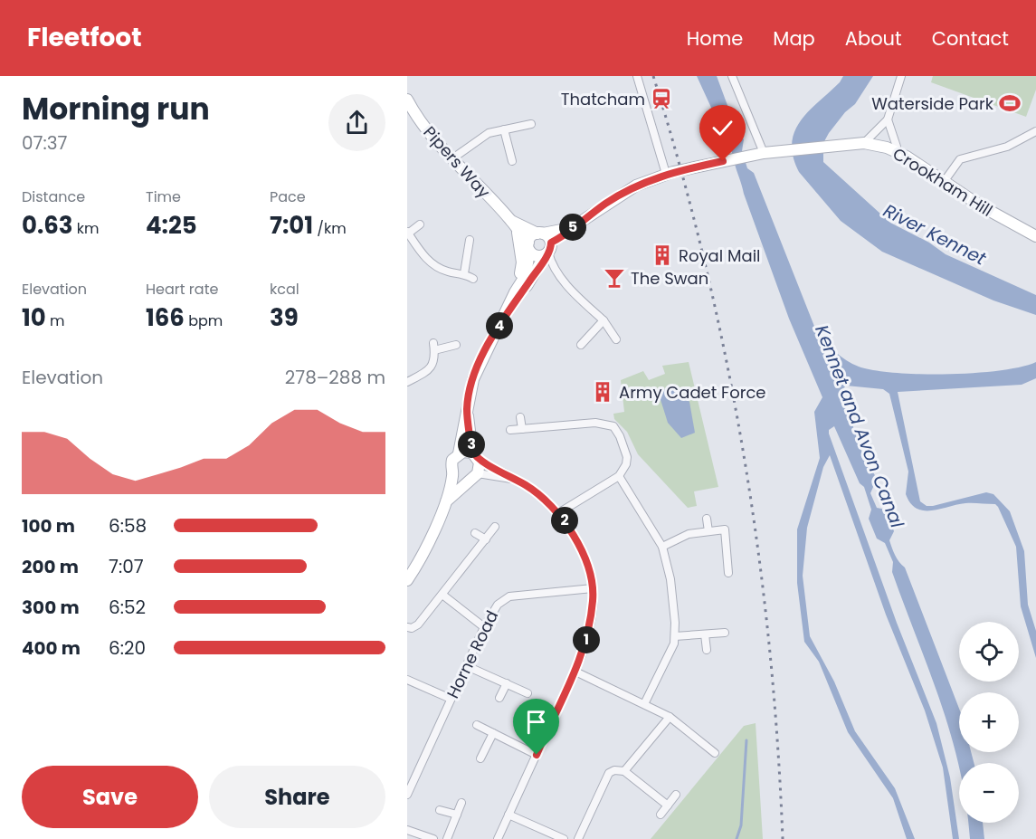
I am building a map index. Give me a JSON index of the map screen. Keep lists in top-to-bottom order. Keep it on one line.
{"streets":{"street":["Pipers Way","Crookham Hill","Horne Road"]},"crossings":[["Pipers Way","Crookham Hill"]],"water":["River Kennet","Kennet and Avon Canal"],"places":{"station":["Thatcham"],"sports":["Waterside Park"],"building":["Royal Mail","Army Cadet Force"],"bar":["The Swan"]},"page":{"header":"Fleetfoot","nav":["Home","Map","About","Contact"],"heading":["Morning run","07:37"],"stats":[["Distance","0.63 km"],["Time","4:25"],["Pace","7:01 /km"],["Elevation","10 m"],["Heart rate","166 bpm"],["kcal","39"]],"pins":["5","4","3","2","1"],"chart":["Elevation","278–288 m"],"list":[{"name":"100 m","note":"6:58"},{"name":"200 m","note":"7:07"},{"name":"300 m","note":"6:52"},{"name":"400 m","note":"6:20"}],"map_buttons":["+","−"],"buttons":["Save","Share"]}}
